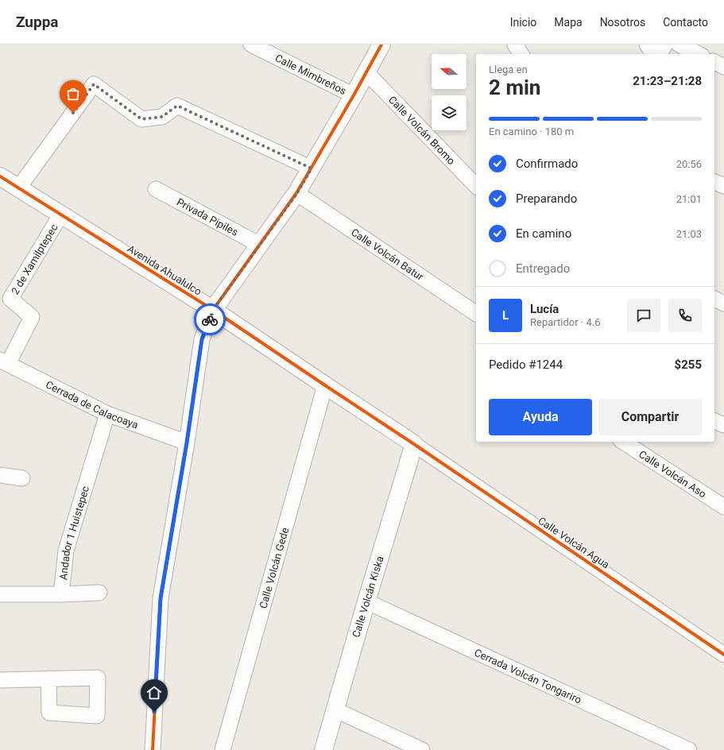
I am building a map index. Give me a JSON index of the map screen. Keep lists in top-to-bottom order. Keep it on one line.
{"streets":{"street":["Calle Mimbreños","Calle Volcán Bromo","Privada Pipiles","Calle Volcán Batur","2 de Xamilptepec","Avenida Ahualulco","Cerrada de Calacoaya","Calle Volcán Aso","Andador 1 Huistepec","Calle Volcán Agua","Calle Volcán Gede","Calle Volcán Kiska","Cerrada Volcán Tongariro"]},"crossings":[["2 de Xamilptepec","Avenida Ahualulco"],["2 de Xamilptepec","Cerrada de Calacoaya"],["Avenida Ahualulco","Calle Volcán Agua"],["Avenida Ahualulco","Calle Volcán Gede"],["Avenida Ahualulco","Calle Volcán Kiska"],["Cerrada de Calacoaya","Andador 1 Huistepec"],["Calle Volcán Agua","Calle Volcán Kiska"],["Calle Volcán Kiska","Cerrada Volcán Tongariro"]],"north":"left","page":{"header":"Zuppa","nav":["Inicio","Mapa","Nosotros","Contacto"],"heading":["2 min","Llega en","21:23–21:28"],"panel":["Lucía","Repartidor · 4.6","Pedido #1244","$255"],"bar":"En camino · 180 m","list":[["Confirmado","20:56"],["Preparando","21:01"],["En camino","21:03"],"Entregado"],"round":"L","buttons":["Ayuda","Compartir"]}}
